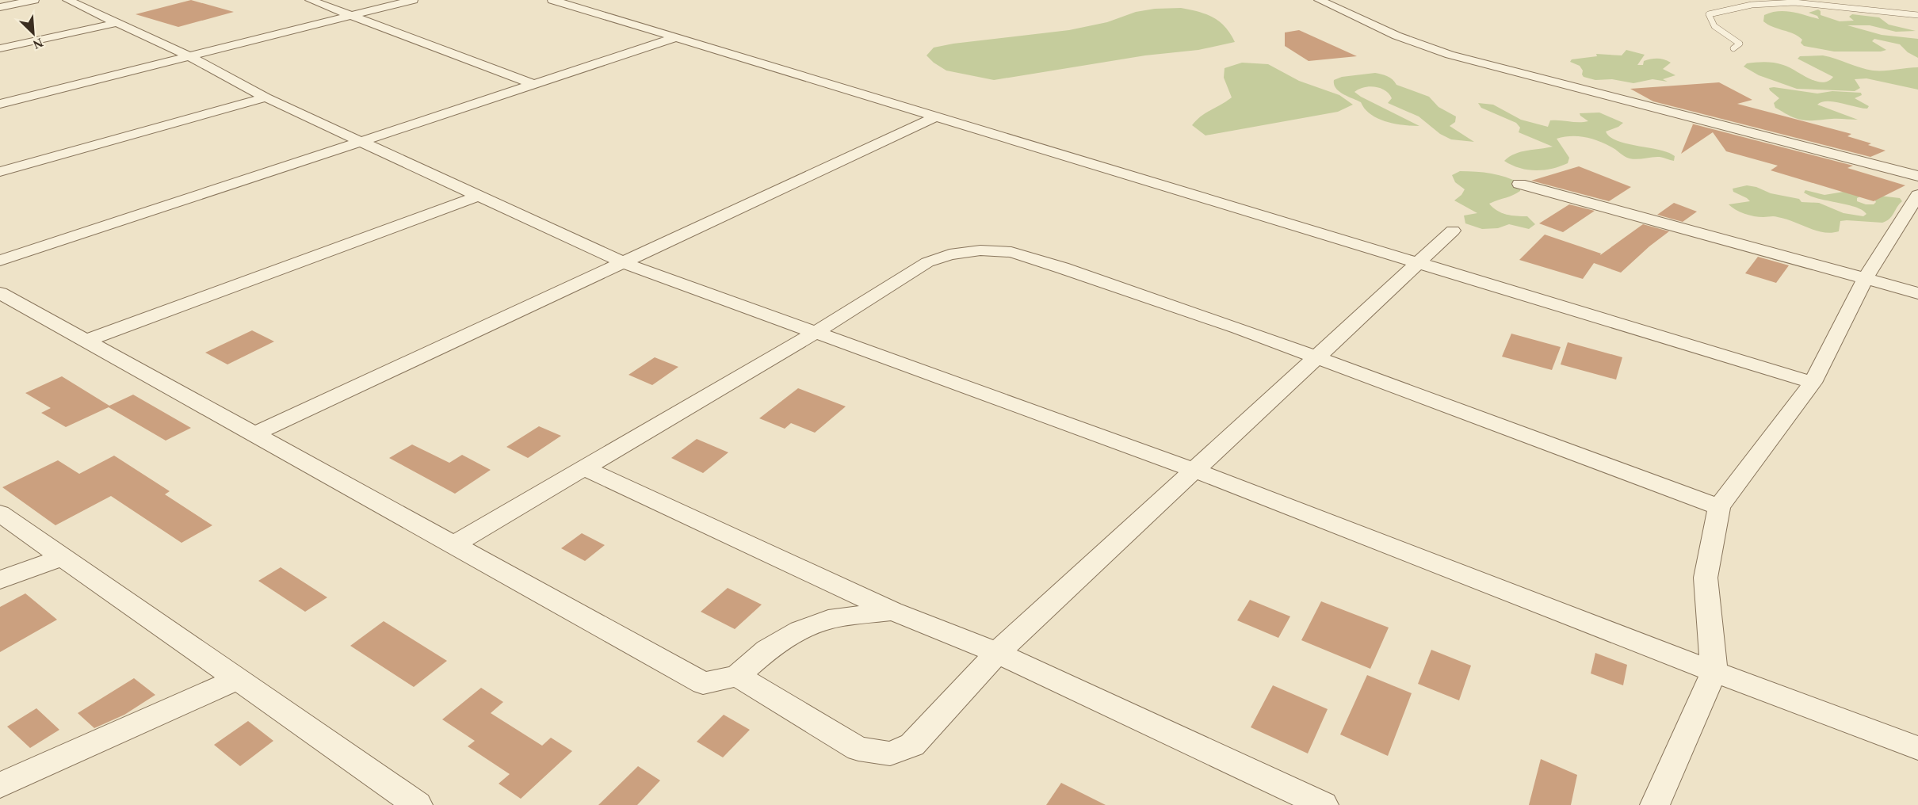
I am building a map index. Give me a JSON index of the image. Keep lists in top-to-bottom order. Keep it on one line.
{"north":"bottom right"}
